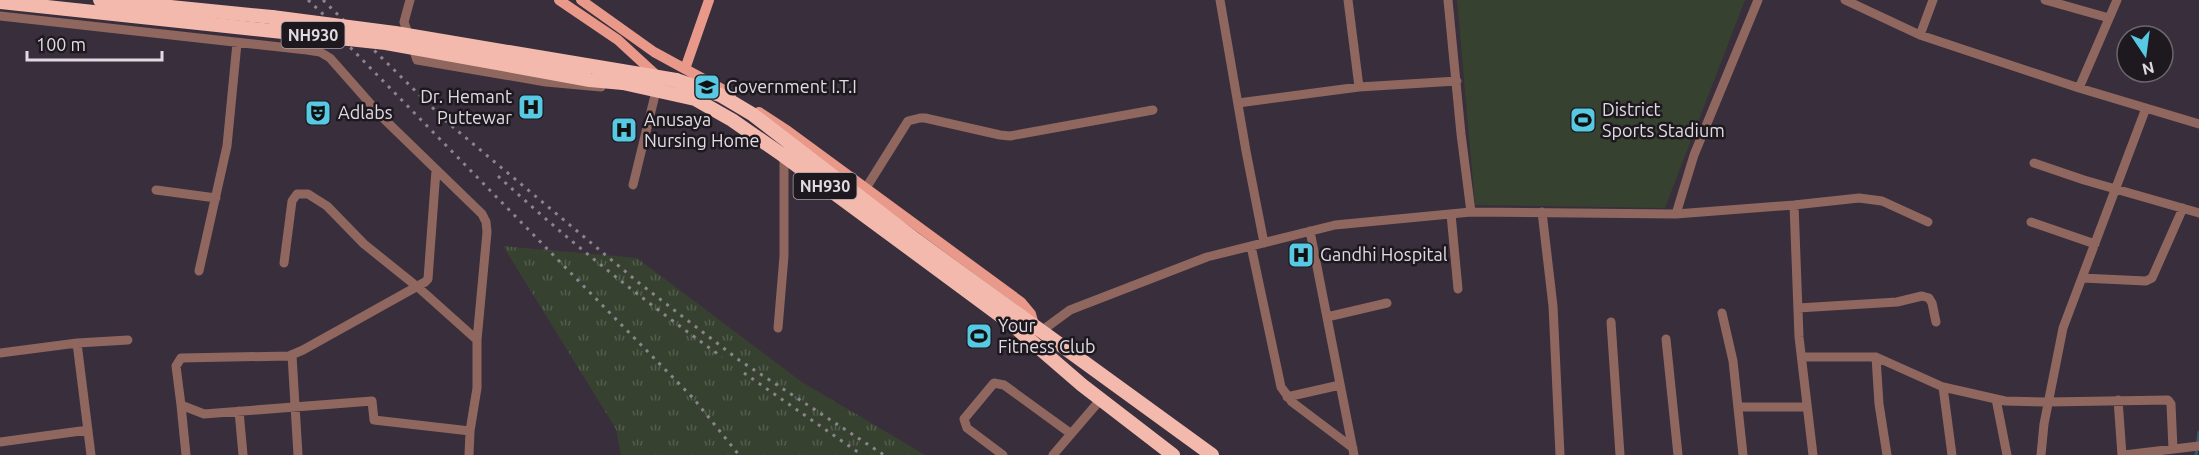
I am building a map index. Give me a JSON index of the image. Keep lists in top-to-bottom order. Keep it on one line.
{"streets":{"highway":["NH930"]},"places":{"school or university":["Government I.T.I"],"hospital":["Dr. Hemant Puttewar","Anusaya Nursing Home","Gandhi Hospital"],"theatre":["Adlabs"],"sports":["District Sports Stadium","Your Fitness Club"]},"scale_bar":"100 m","north":"bottom"}
